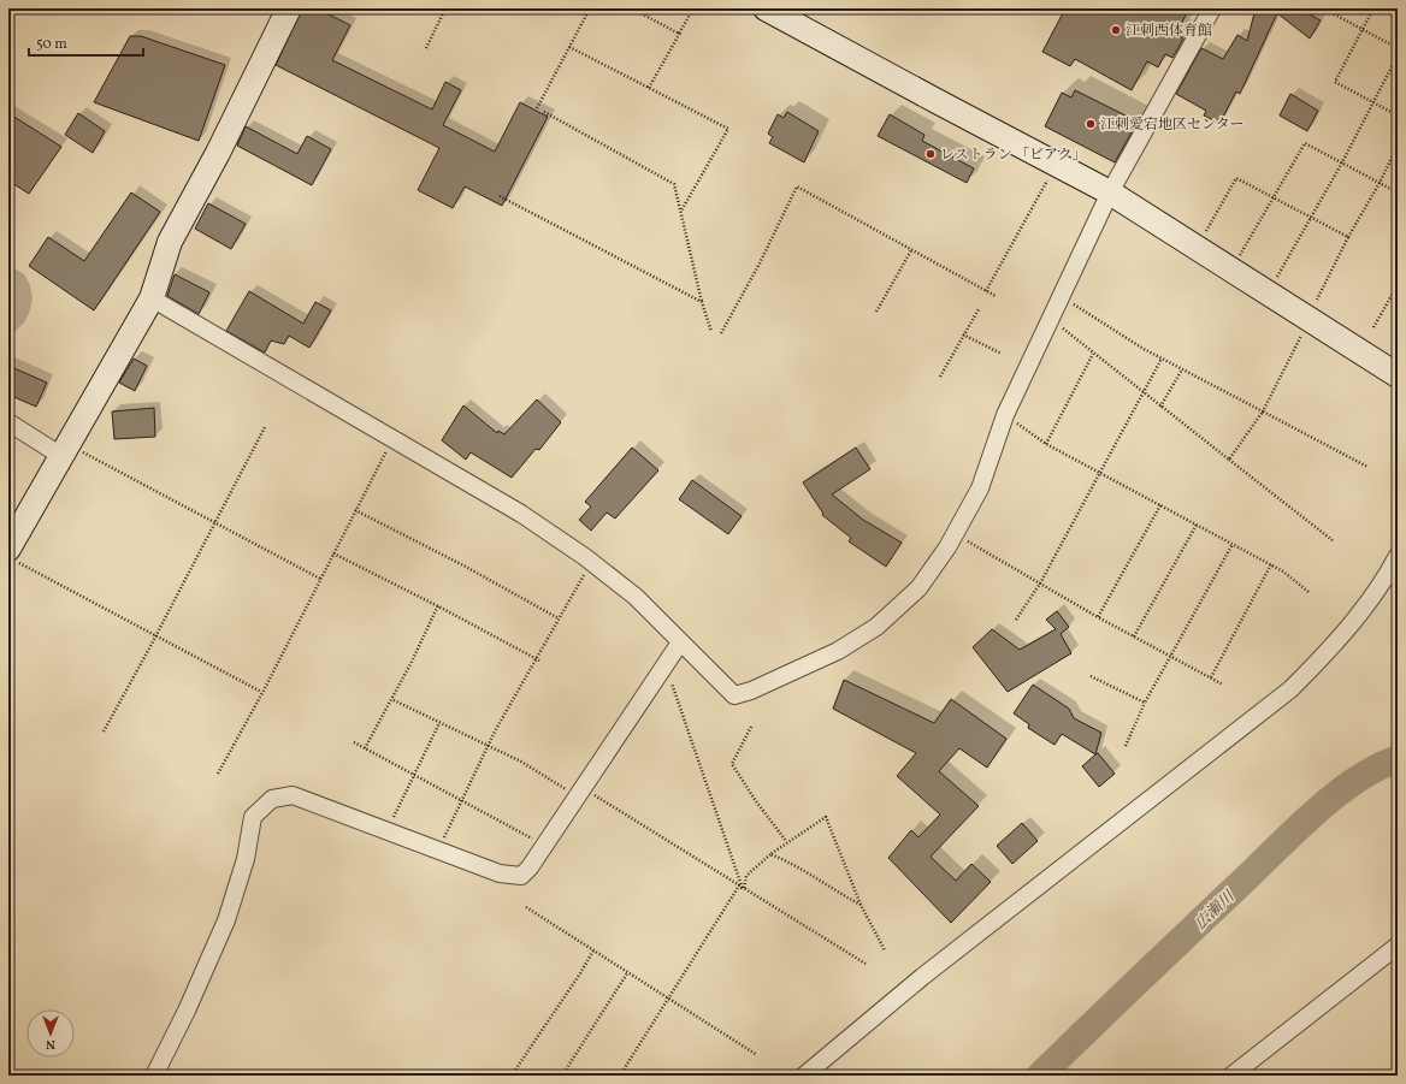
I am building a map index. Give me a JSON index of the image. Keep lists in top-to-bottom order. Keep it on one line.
{"water":["広瀬川"],"places":["江刺西体育館","江刺愛宕地区センター","レストラン 「ビアク」"],"scale_bar":"50 m","north":"bottom"}
